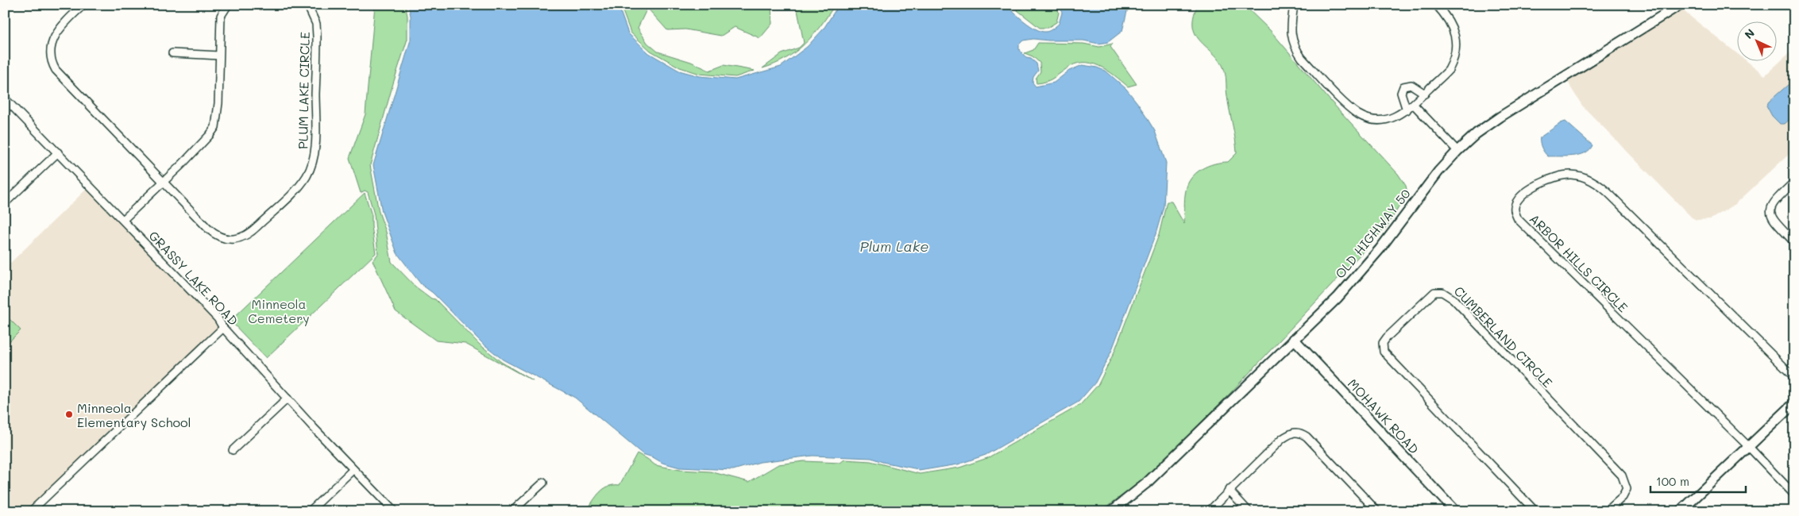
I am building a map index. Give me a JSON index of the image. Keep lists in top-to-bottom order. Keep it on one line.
{"streets":{"main road":["OLD HIGHWAY 50","MOHAWK ROAD"],"street":["PLUM LAKE CIRCLE","ARBOR HILLS CIRCLE","GRASSY LAKE ROAD","CUMBERLAND CIRCLE"]},"crossings":[["OLD HIGHWAY 50","MOHAWK ROAD"]],"water":["Plum Lake"],"parks":["Minneola Cemetery"],"places":["Minneola Elementary School"],"scale_bar":"100 m","north":"top left"}
